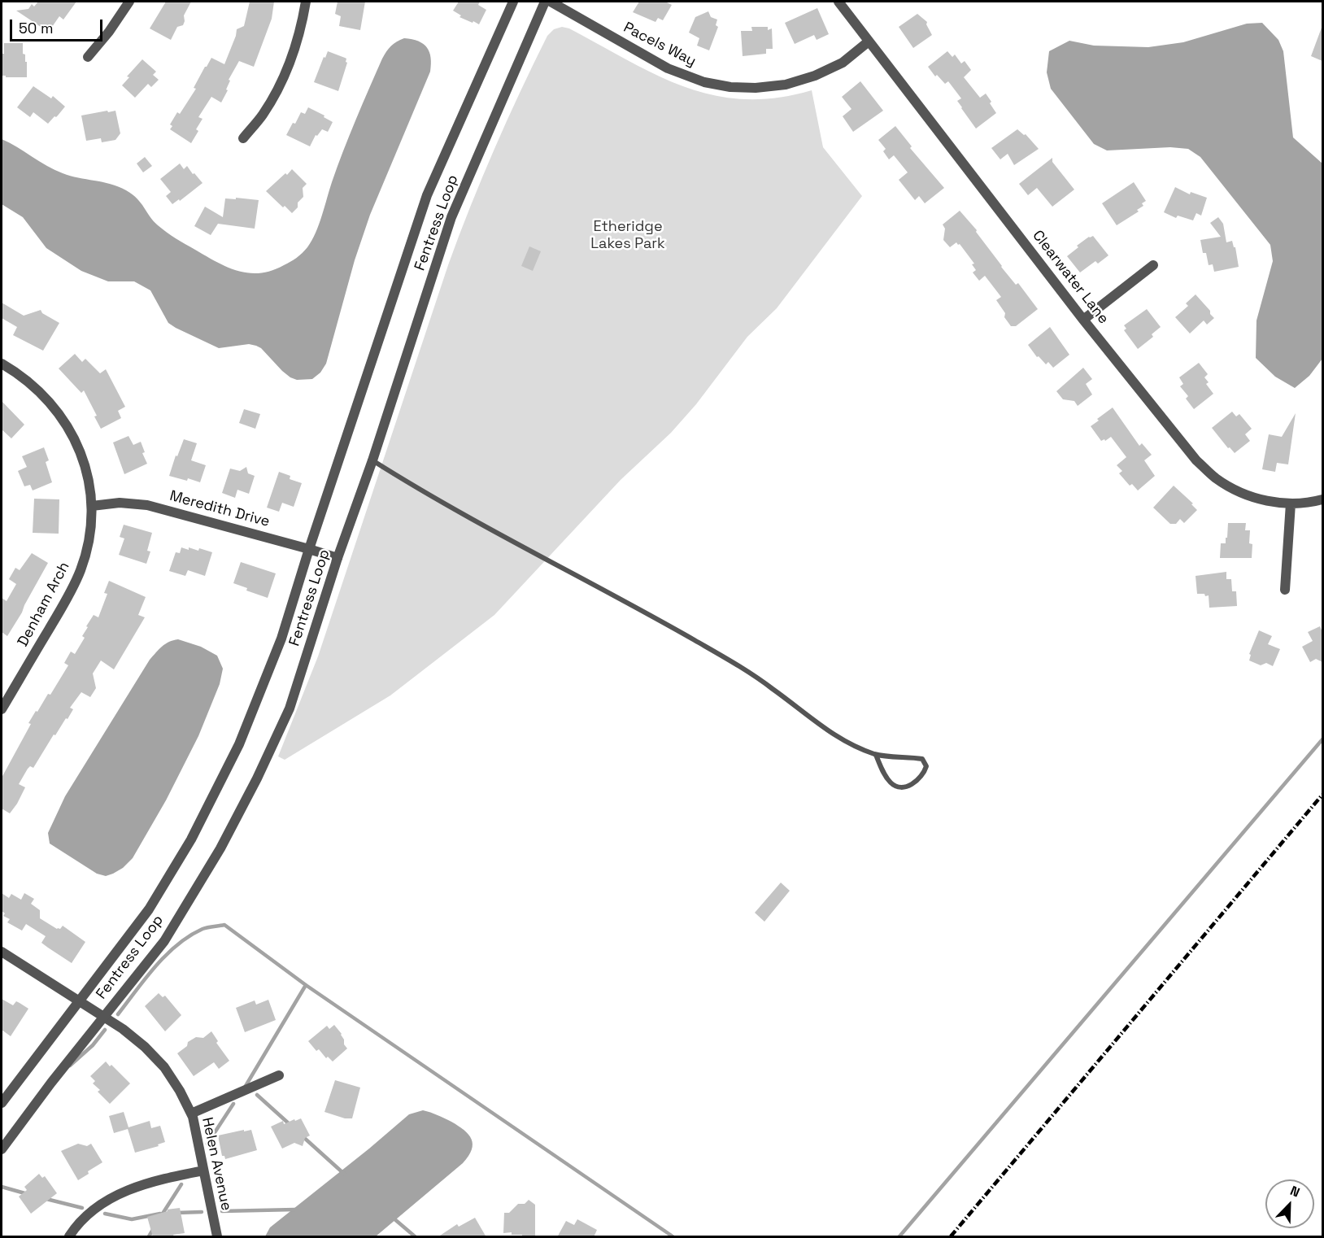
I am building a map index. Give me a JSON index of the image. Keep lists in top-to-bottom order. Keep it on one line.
{"streets":{"street":["Pacels Way","Fentress Loop","Clearwater Lane","Meredith Drive","Denham Arch","Helen Avenue"]},"crossings":[["Pacels Way","Clearwater Lane"],["Fentress Loop","Meredith Drive"],["Fentress Loop","Helen Avenue"],["Meredith Drive","Denham Arch"]],"parks":["Etheridge Lakes Park"],"scale_bar":"50 m","north":"top right"}
